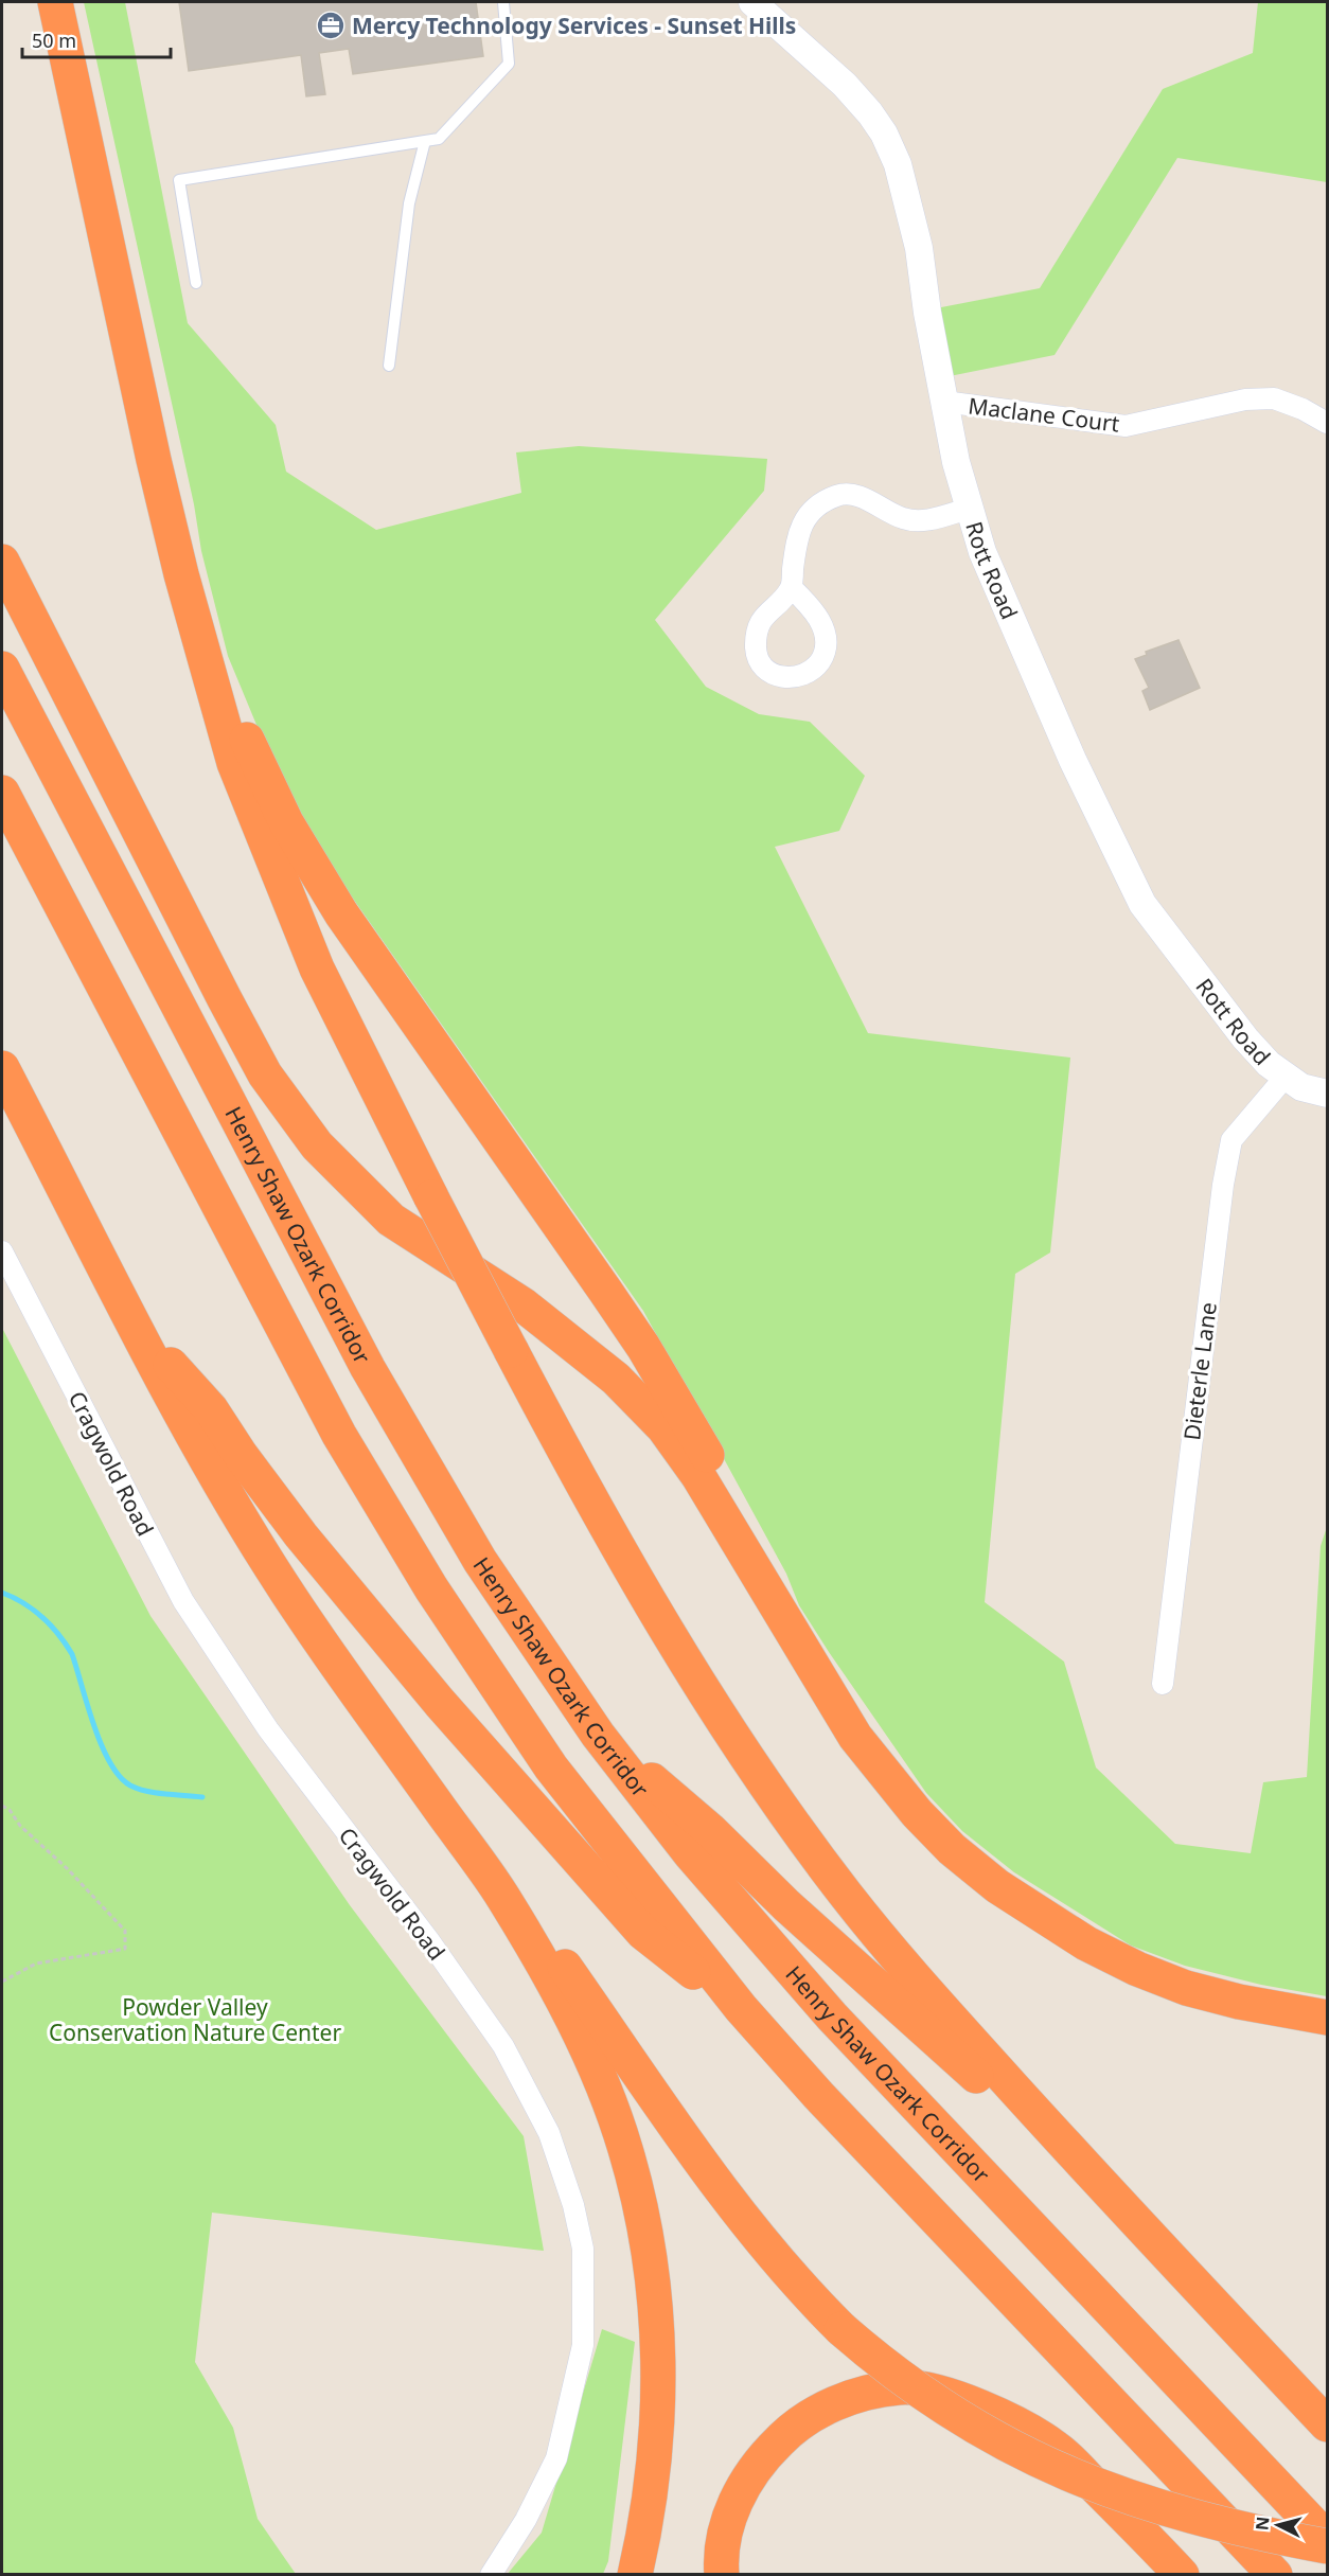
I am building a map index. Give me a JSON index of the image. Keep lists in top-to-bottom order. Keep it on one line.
{"streets":{"highway":["Henry Shaw Ozark Corridor"],"street":["Maclane Court","Rott Road","Dieterle Lane","Cragwold Road"]},"crossings":[["Maclane Court","Rott Road"],["Rott Road","Dieterle Lane"]],"parks":["Powder Valley Conservation Nature Center"],"places":{"office":["Mercy Technology Services - Sunset Hills"]},"scale_bar":"50 m","north":"left"}
